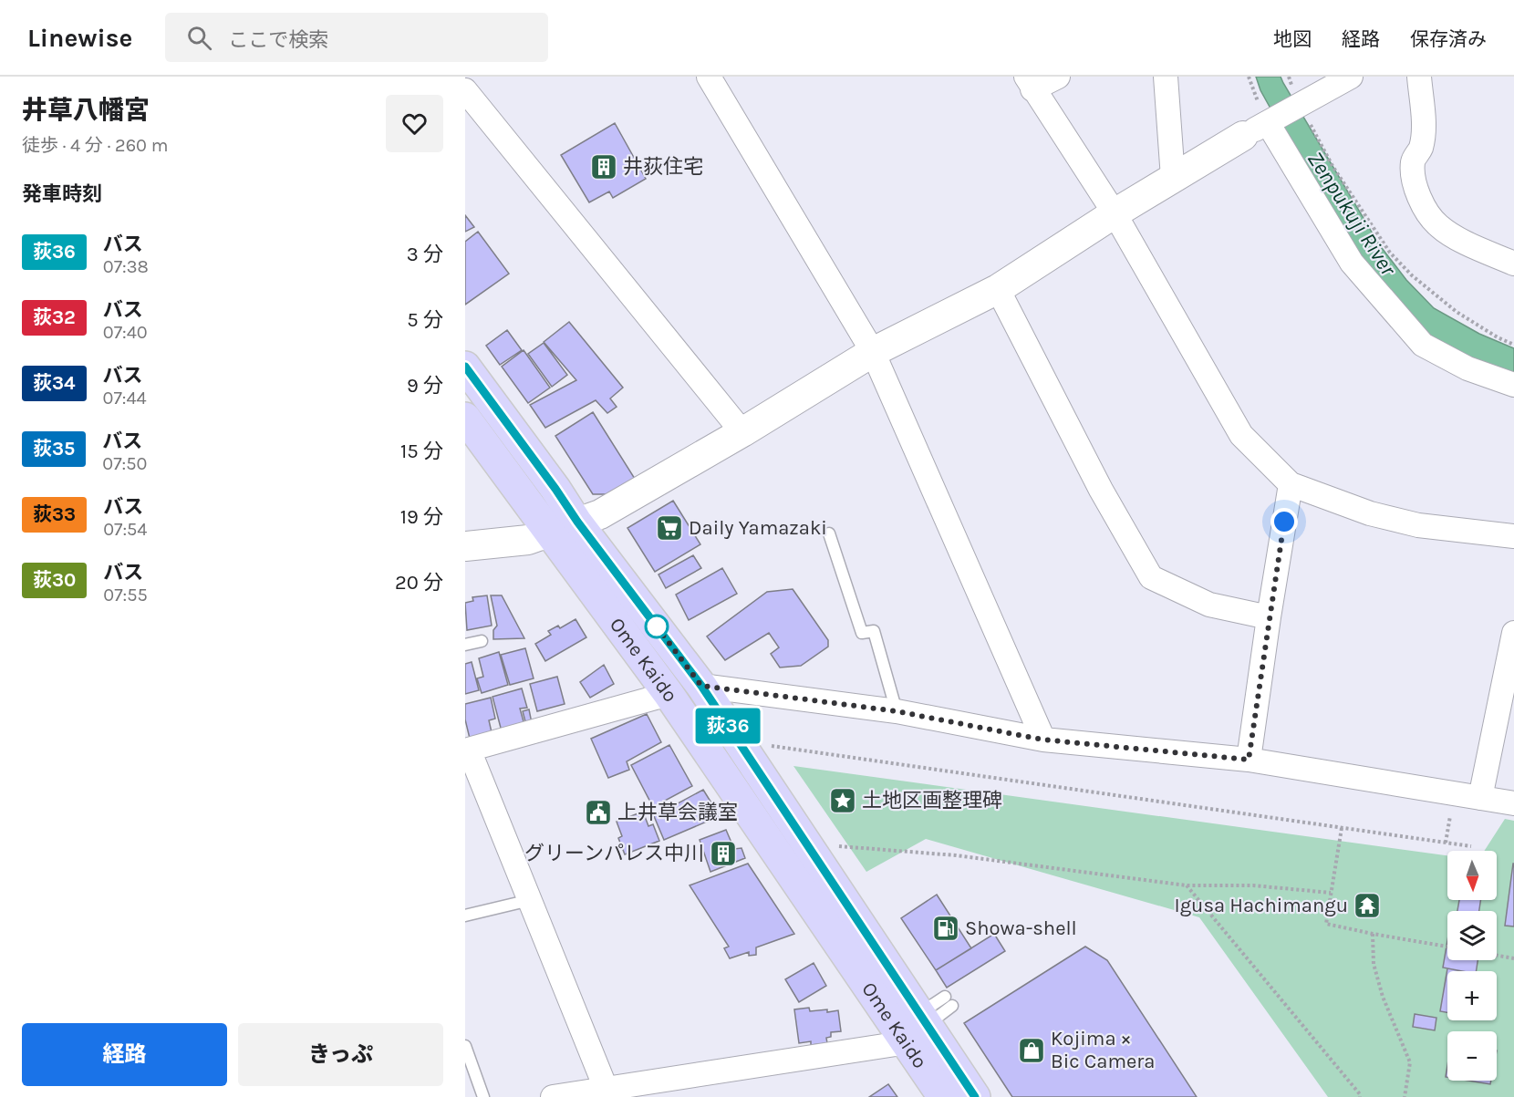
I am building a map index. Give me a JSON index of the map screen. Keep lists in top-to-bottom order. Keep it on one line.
{"streets":{"main road":["Ome Kaido"]},"water":["Zenpukuji River"],"places":{"building":["井荻住宅","グリーンパレス中川"],"supermarket":["Daily Yamazaki"],"place":["土地区画整理碑"],"public building":["上井草会議室"],"temple":["Igusa Hachimangu"],"fuel station":["Showa-shell"],"shop":["Kojima × Bic Camera"]},"lines":["bus line 荻36"],"north":"bottom","page":{"header":"Linewise","search":"ここで検索","nav":["地図","経路","保存済み"],"heading":[["井草八幡宮","徒歩 · 4 分 · 260 m"],"発車時刻"],"on_map":"荻36","list":[{"mark":"荻36","name":"バス","note":"07:38","value":"3 分"},{"mark":"荻32","name":"バス","note":"07:40","value":"5 分"},{"mark":"荻34","name":"バス","note":"07:44","value":"9 分"},{"mark":"荻35","name":"バス","note":"07:50","value":"15 分"},{"mark":"荻33","name":"バス","note":"07:54","value":"19 分"},{"mark":"荻30","name":"バス","note":"07:55","value":"20 分"}],"map_buttons":["+","−"],"buttons":["経路","きっぷ"]}}
